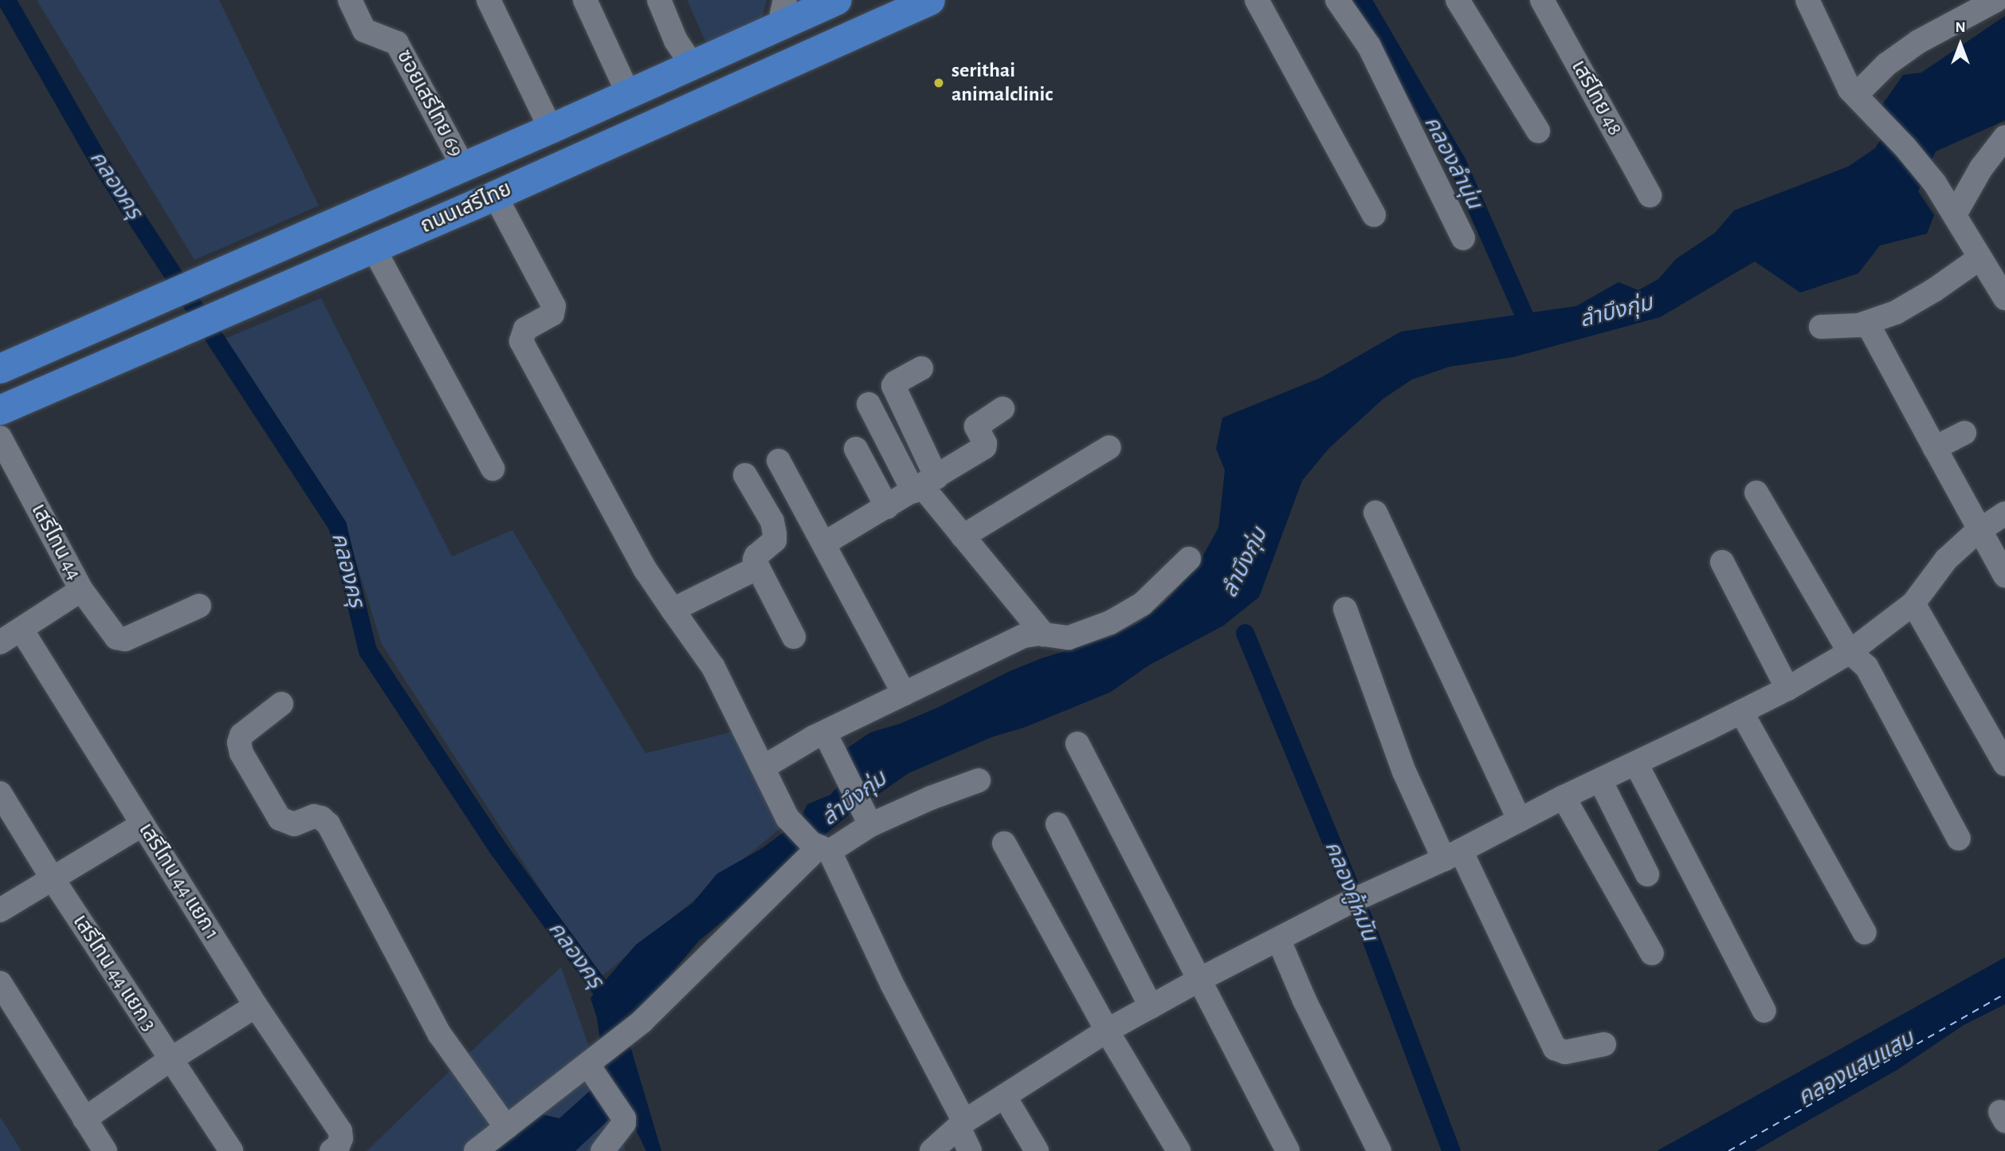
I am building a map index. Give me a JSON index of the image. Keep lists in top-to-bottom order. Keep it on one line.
{"streets":{"main road":["ถนนเสรีไทย"],"street":["เสรีไทย 48","ซอยเสรีไทย 69","เสรีไทน 44","เสรีไทน 44 แยก 1","เสรีไทน 44 แยก 3"]},"crossings":[["ซอยเสรีไทย 69","ถนนเสรีไทย"],["เสรีไทน 44","เสรีไทน 44 แยก 1"]],"water":["คลองลำนุ่น","คลองครุ","ลำบึงกุ่ม","คลองคู้หมัน","คลองแสนแสบ"],"places":["serithai animalclinic"],"north":"top"}
